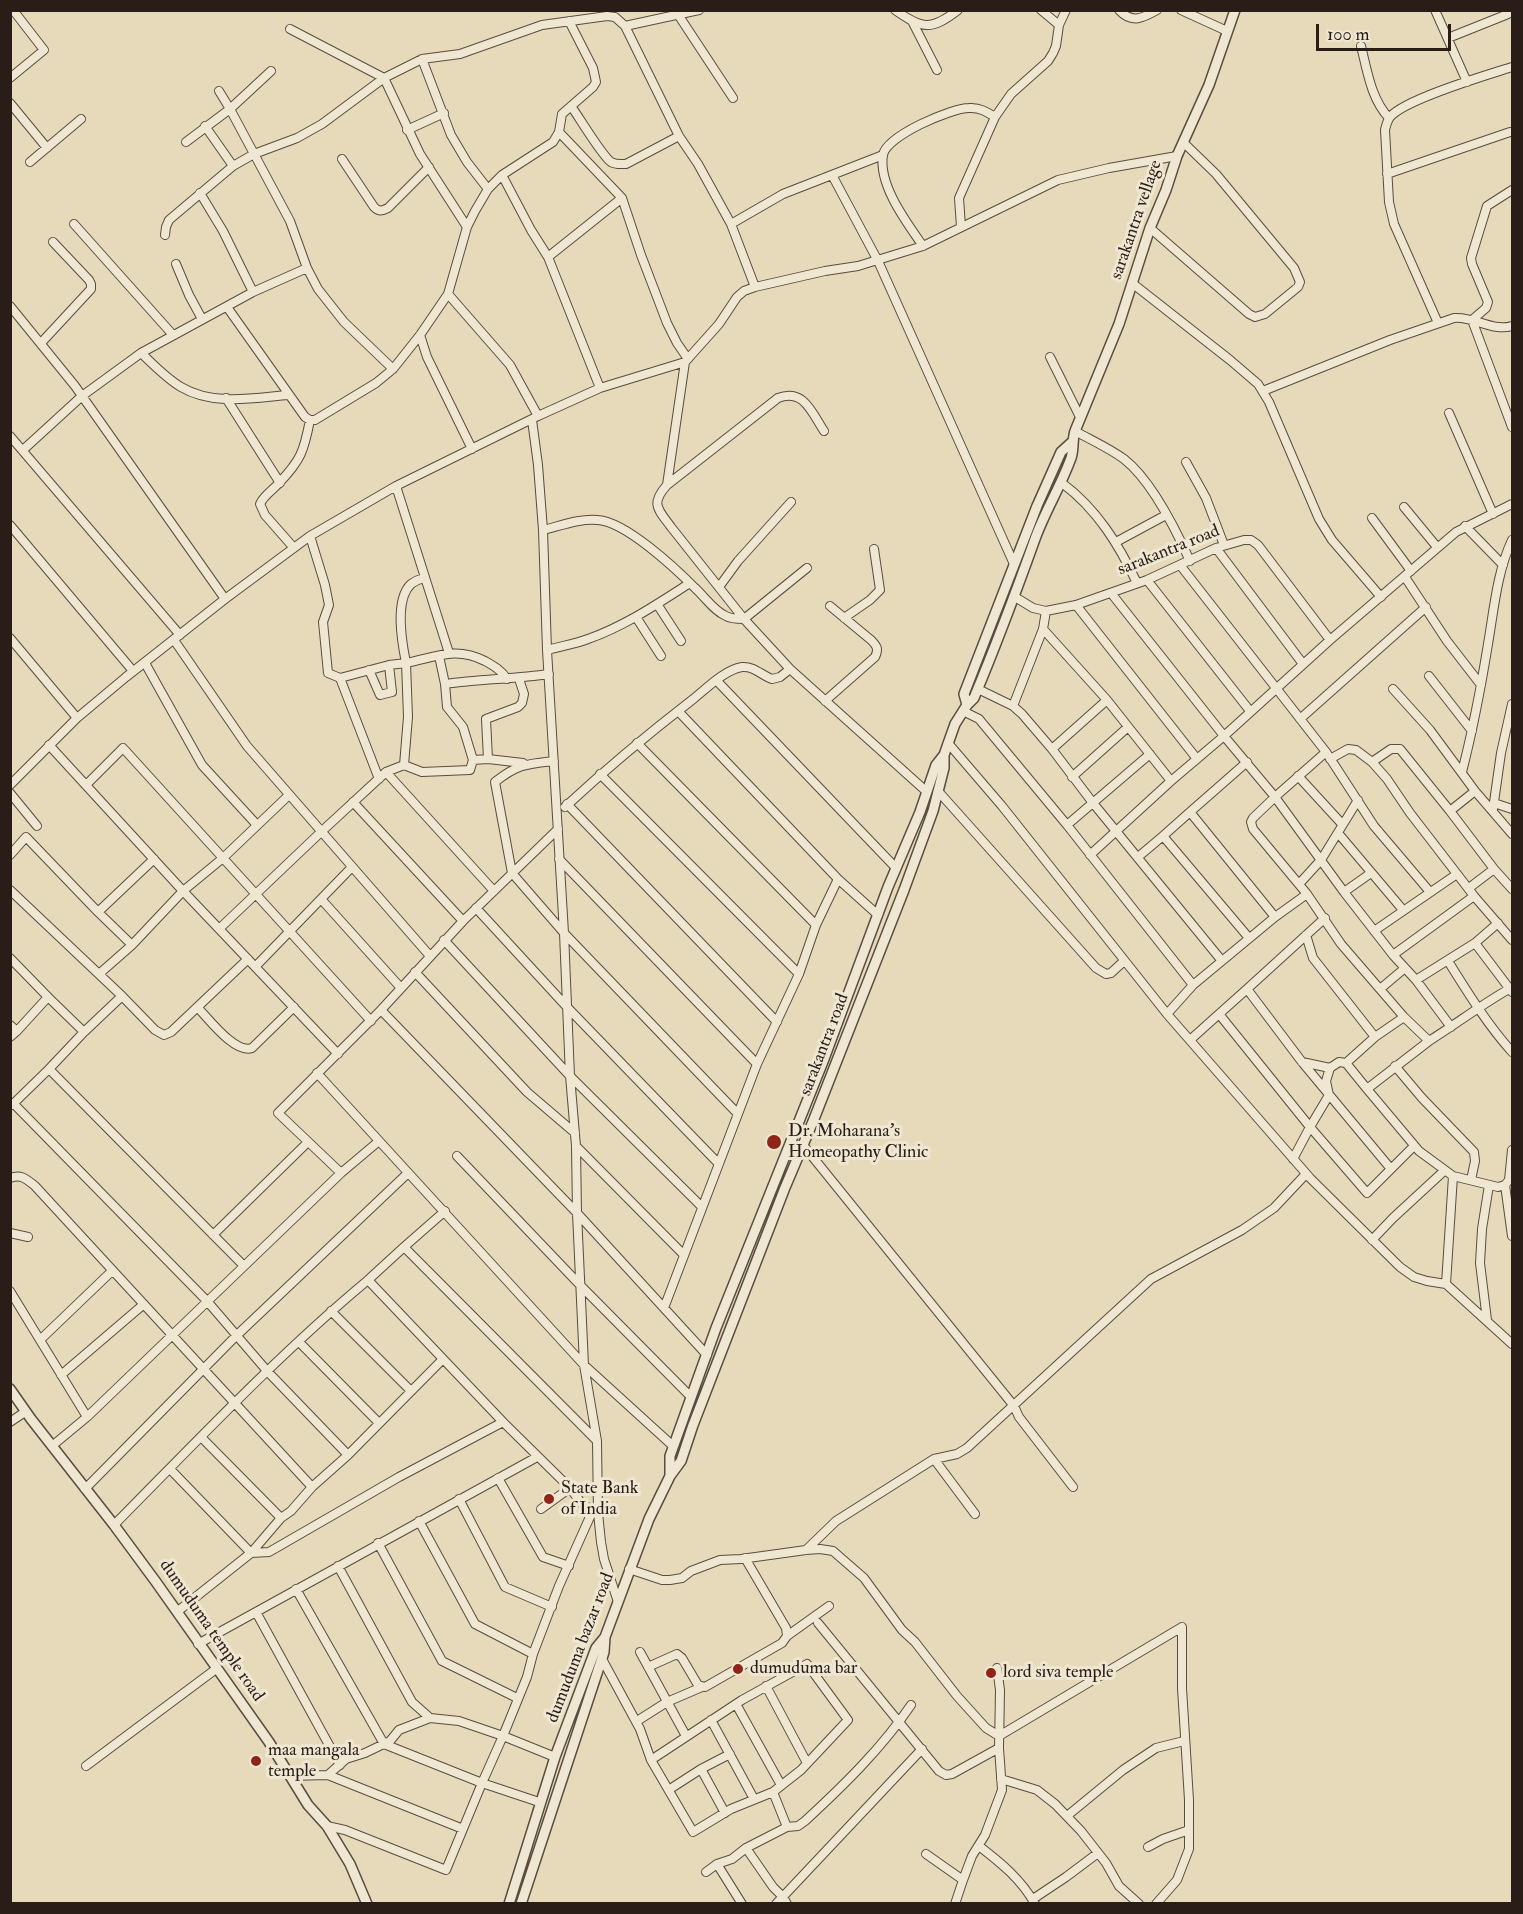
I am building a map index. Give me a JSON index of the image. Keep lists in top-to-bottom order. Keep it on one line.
{"streets":{"street":["sarakantra vellage","sarakantra road","dumuduma temple road","dumuduma bazar road"]},"crossings":[["sarakantra vellage","sarakantra road"],["sarakantra road","dumuduma bazar road"]],"places":["Dr. Moharana's Homeopathy Clinic","State Bank of India","dumuduma bar","lord siva temple","maa mangala temple"],"scale_bar":"100 m"}
